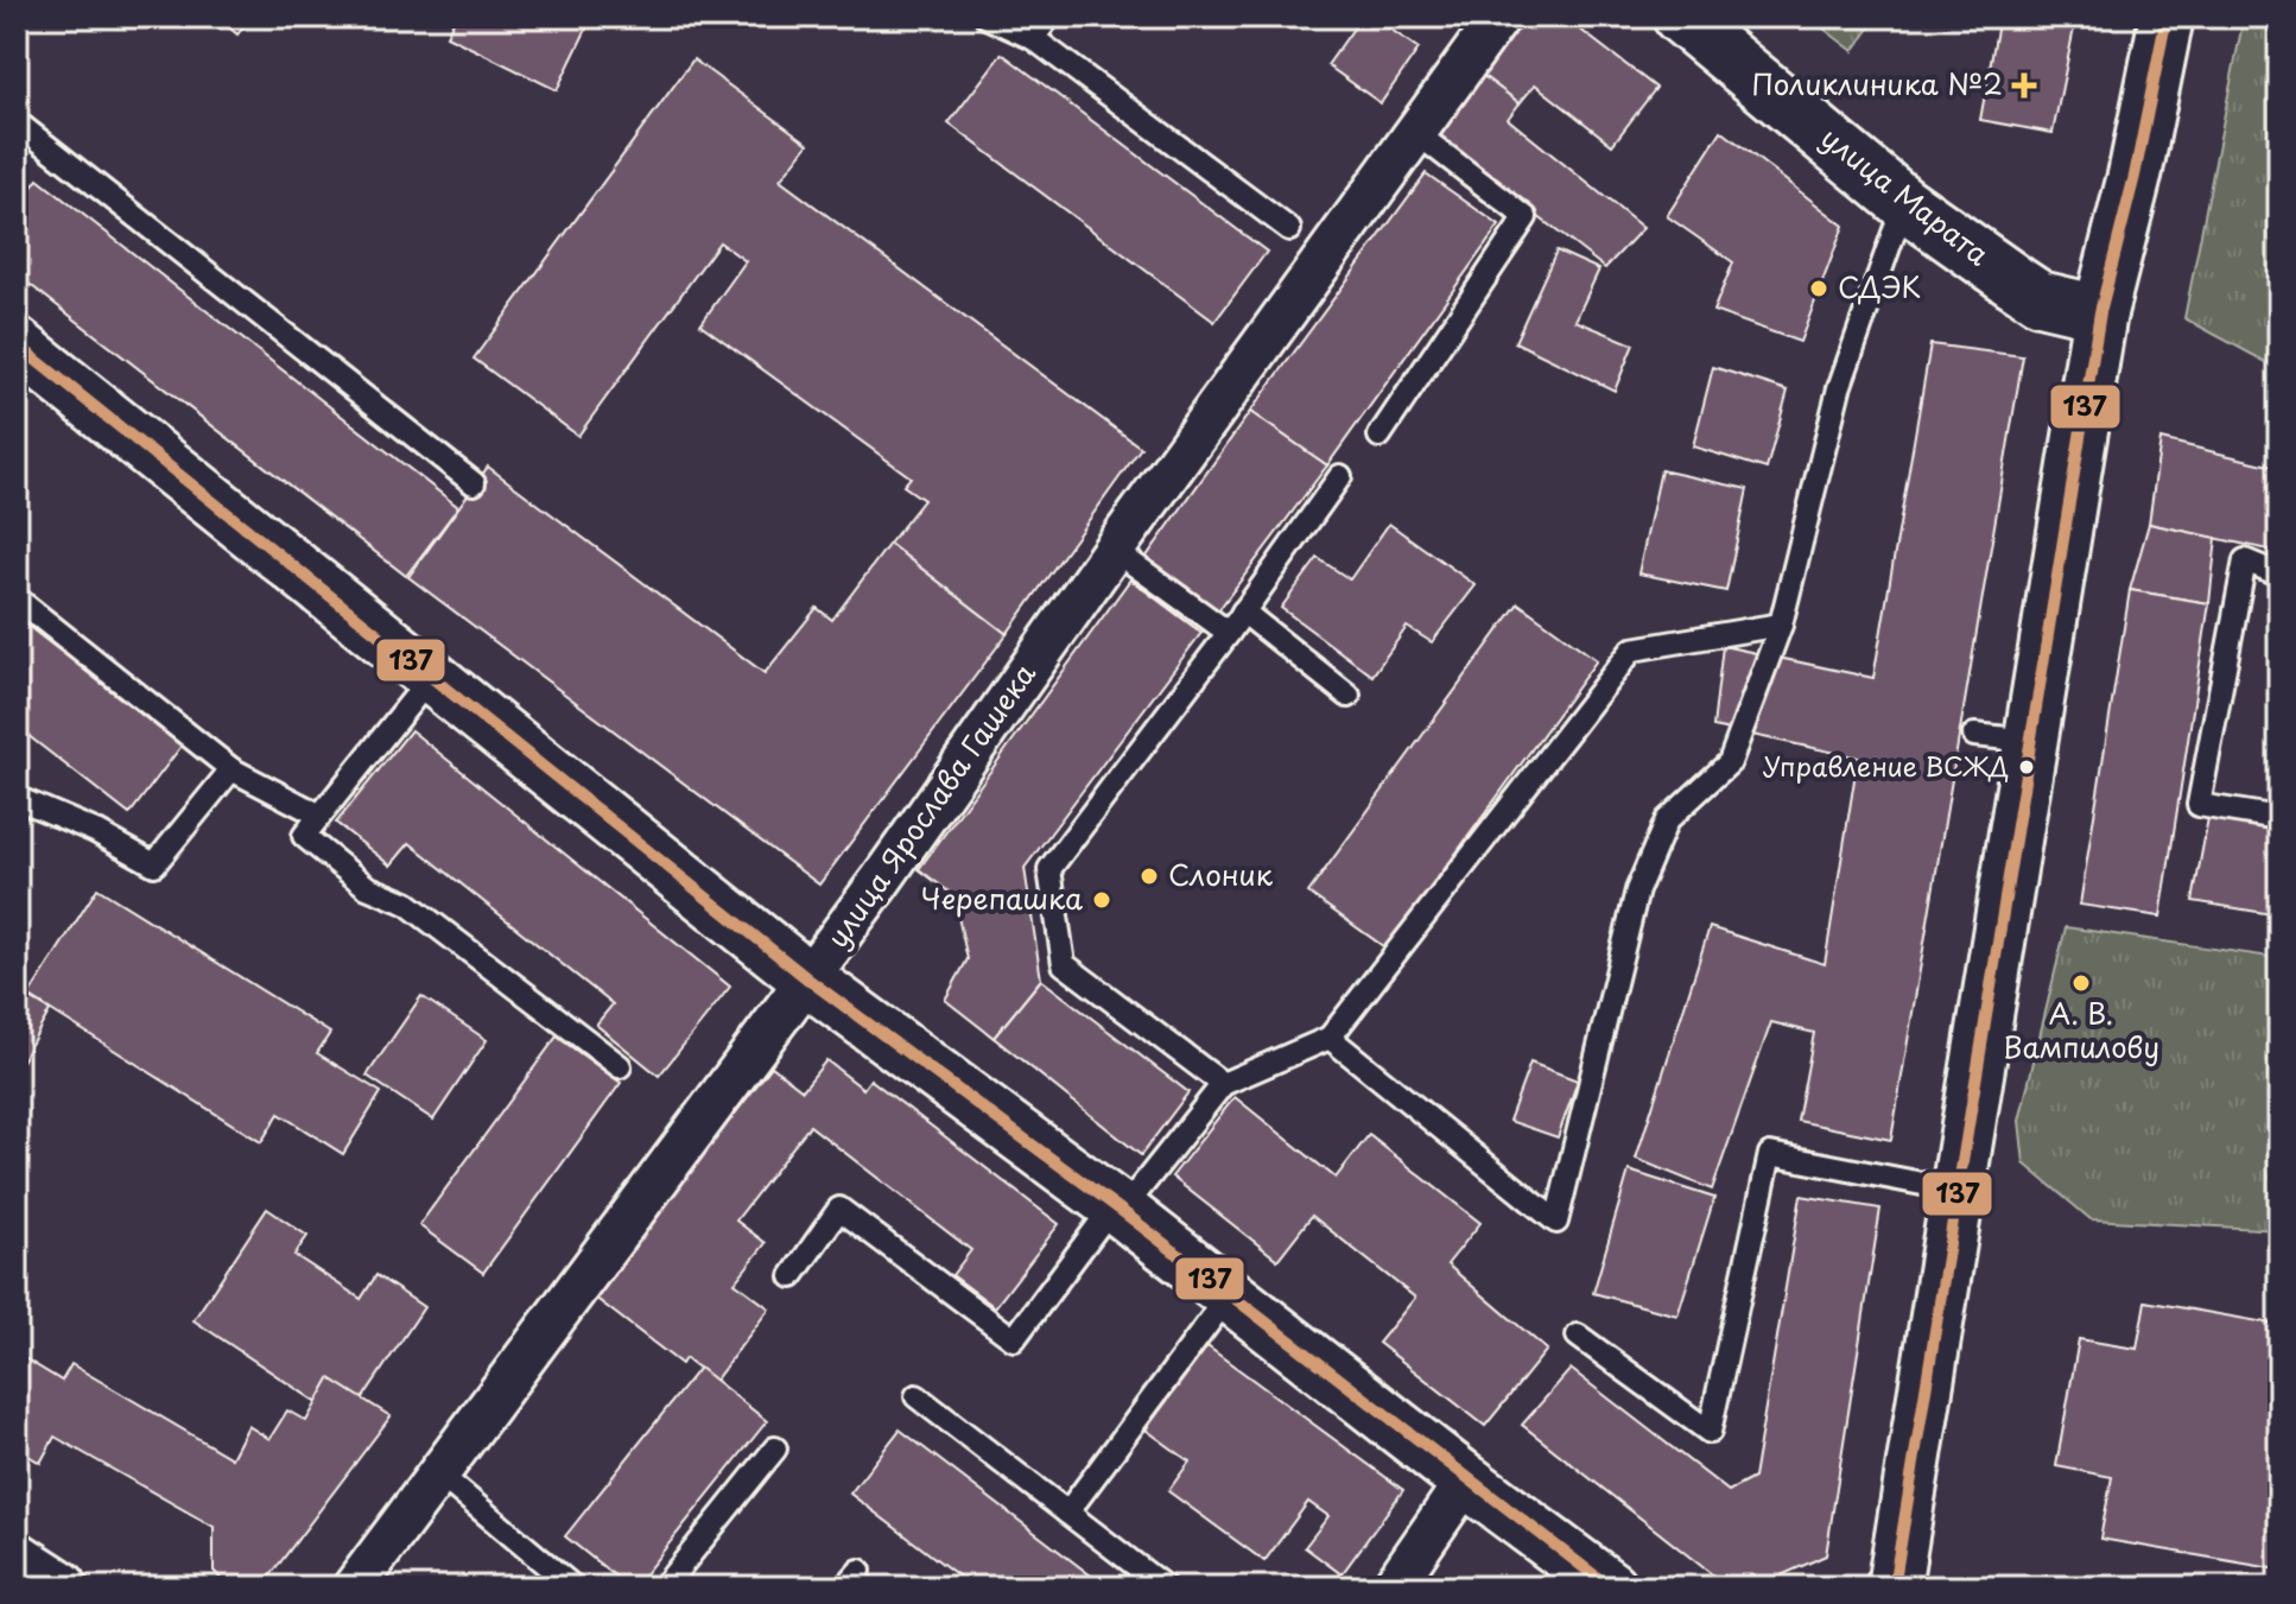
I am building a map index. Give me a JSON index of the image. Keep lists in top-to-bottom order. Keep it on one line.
{"streets":{"street":["улица Марата","улица Ярослава Гашека"]},"places":{"health":["Поликлиника №2"],"other":["СДЭК","Управление ВСЖД","Слоник","Черепашка","А. В. Вампилову"]},"lines":["transit line 137"]}
